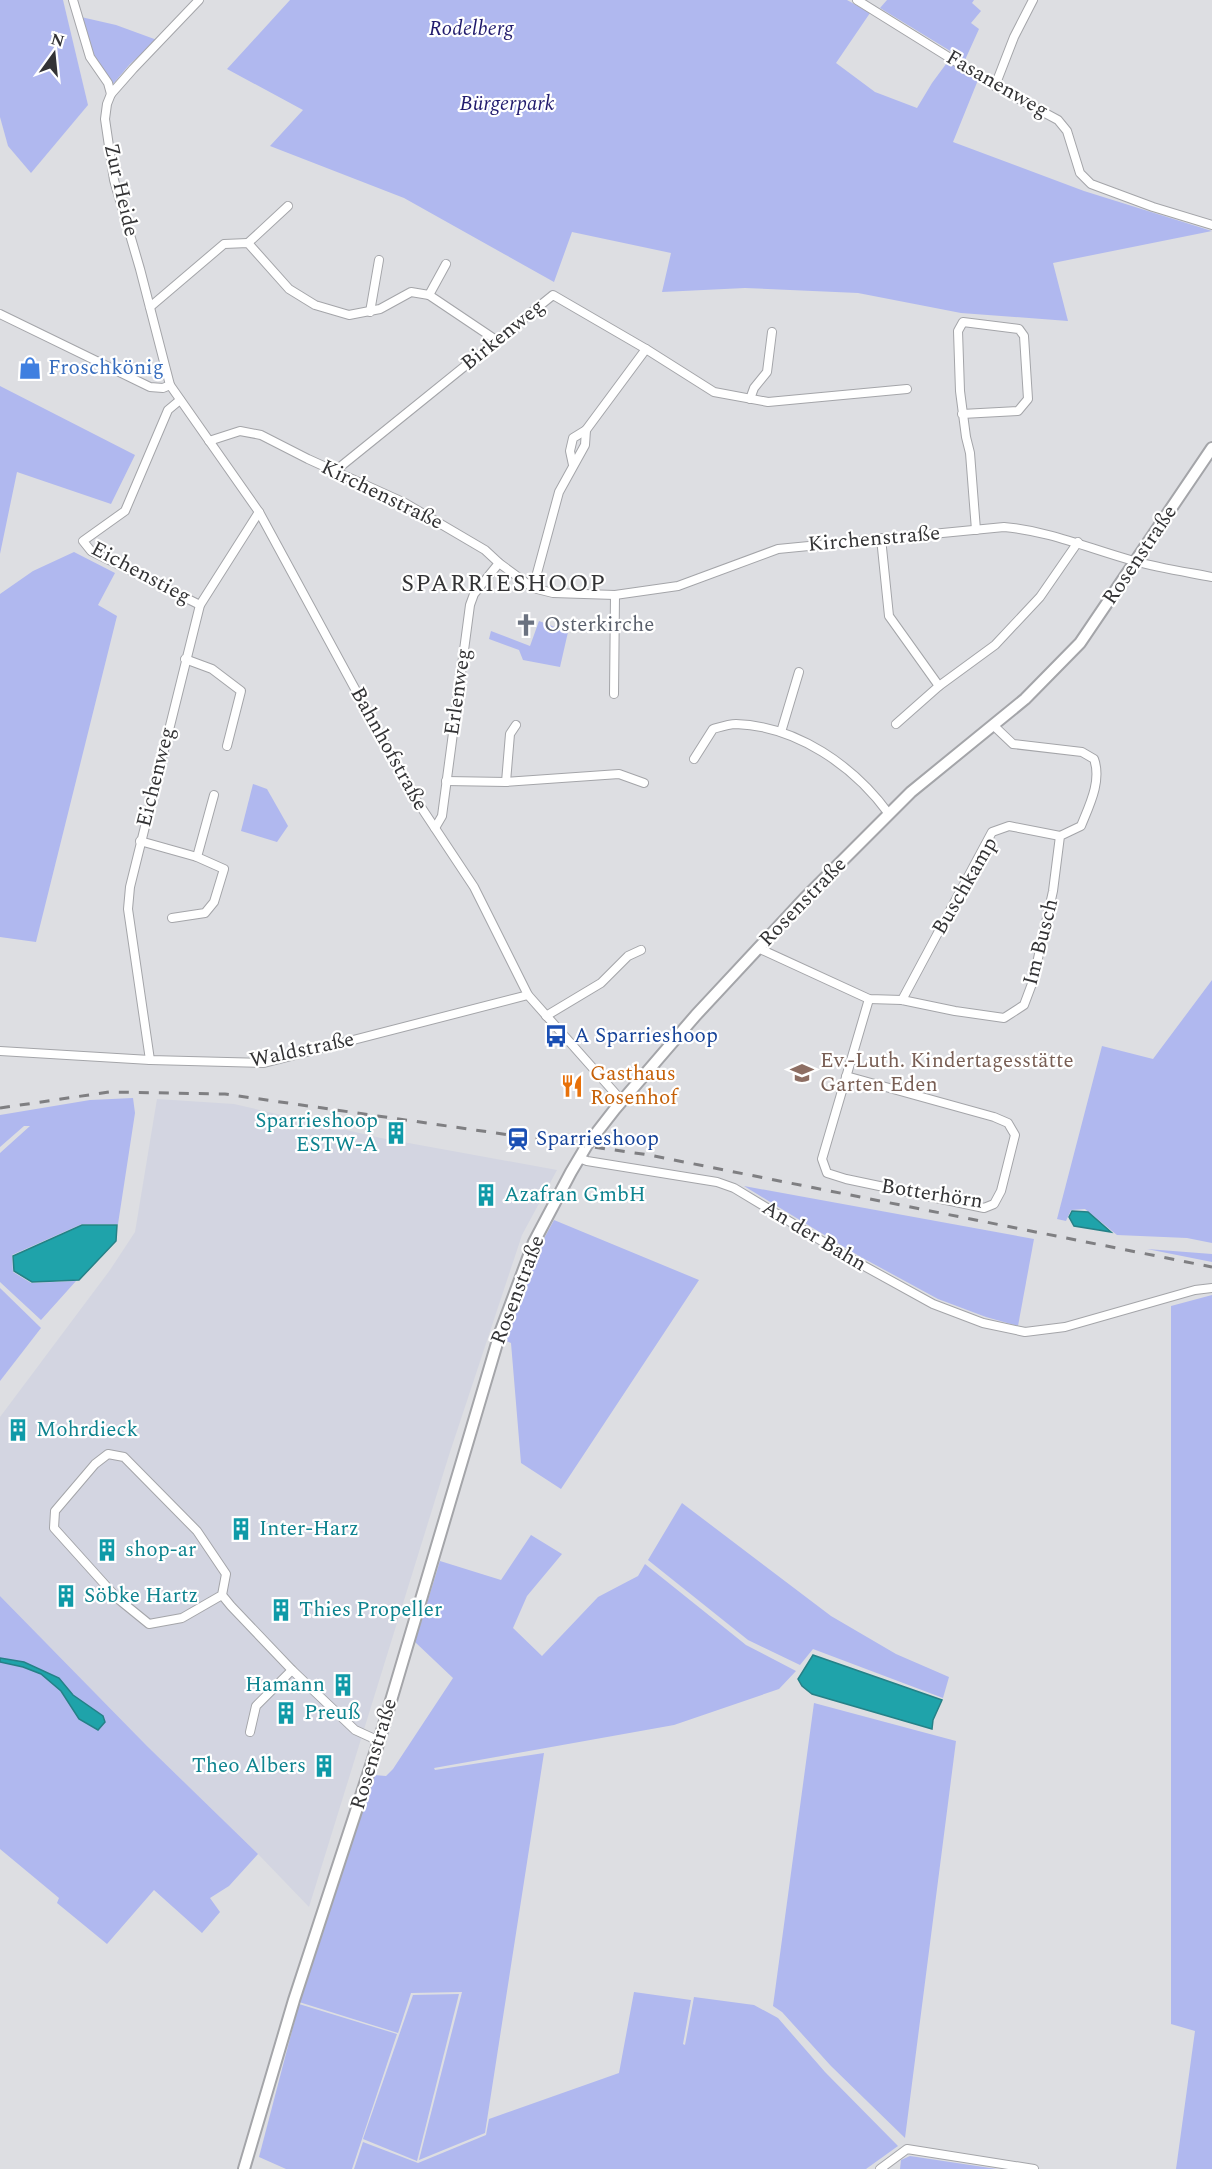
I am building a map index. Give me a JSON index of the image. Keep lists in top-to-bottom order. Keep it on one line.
{"streets":{"main road":["Rosenstraße"],"street":["Fasanenweg","Zur Heide","Birkenweg","Kirchenstraße","Eichenstieg","Erlenweg","Bahnhofstraße","Eichenweg","Buschkamp","Im Busch","Waldstraße","Botterhörn","An der Bahn"]},"crossings":[["Zur Heide","Bahnhofstraße"],["Birkenweg","Kirchenstraße"],["Kirchenstraße","Rosenstraße"],["Kirchenstraße","Erlenweg"],["Kirchenstraße","Bahnhofstraße"],["Rosenstraße","Bahnhofstraße"],["Rosenstraße","Im Busch"],["Rosenstraße","An der Bahn"],["Eichenstieg","Bahnhofstraße"],["Eichenstieg","Eichenweg"],["Erlenweg","Bahnhofstraße"],["Bahnhofstraße","Eichenweg"],["Bahnhofstraße","Waldstraße"],["Eichenweg","Waldstraße"],["Buschkamp","Im Busch"],["Im Busch","Botterhörn"]],"districts":["SPARRIESHOOP"],"parks":["Rodelberg","Bürgerpark"],"places":{"shop":["Froschkönig"],"church":["Osterkirche"],"bus stop":["A Sparrieshoop"],"school or university":["Ev.-Luth. Kindertagesstätte Garten Eden"],"restaurant":["Gasthaus Rosenhof"],"building":["Sparrieshoop ESTW-A","Azafran GmbH","Mohrdieck","Inter-Harz","shop-ar","Söbke Hartz","Thies Propeller","Hamann","Preuß","Theo Albers"],"station":["Sparrieshoop"]},"north":"top"}
